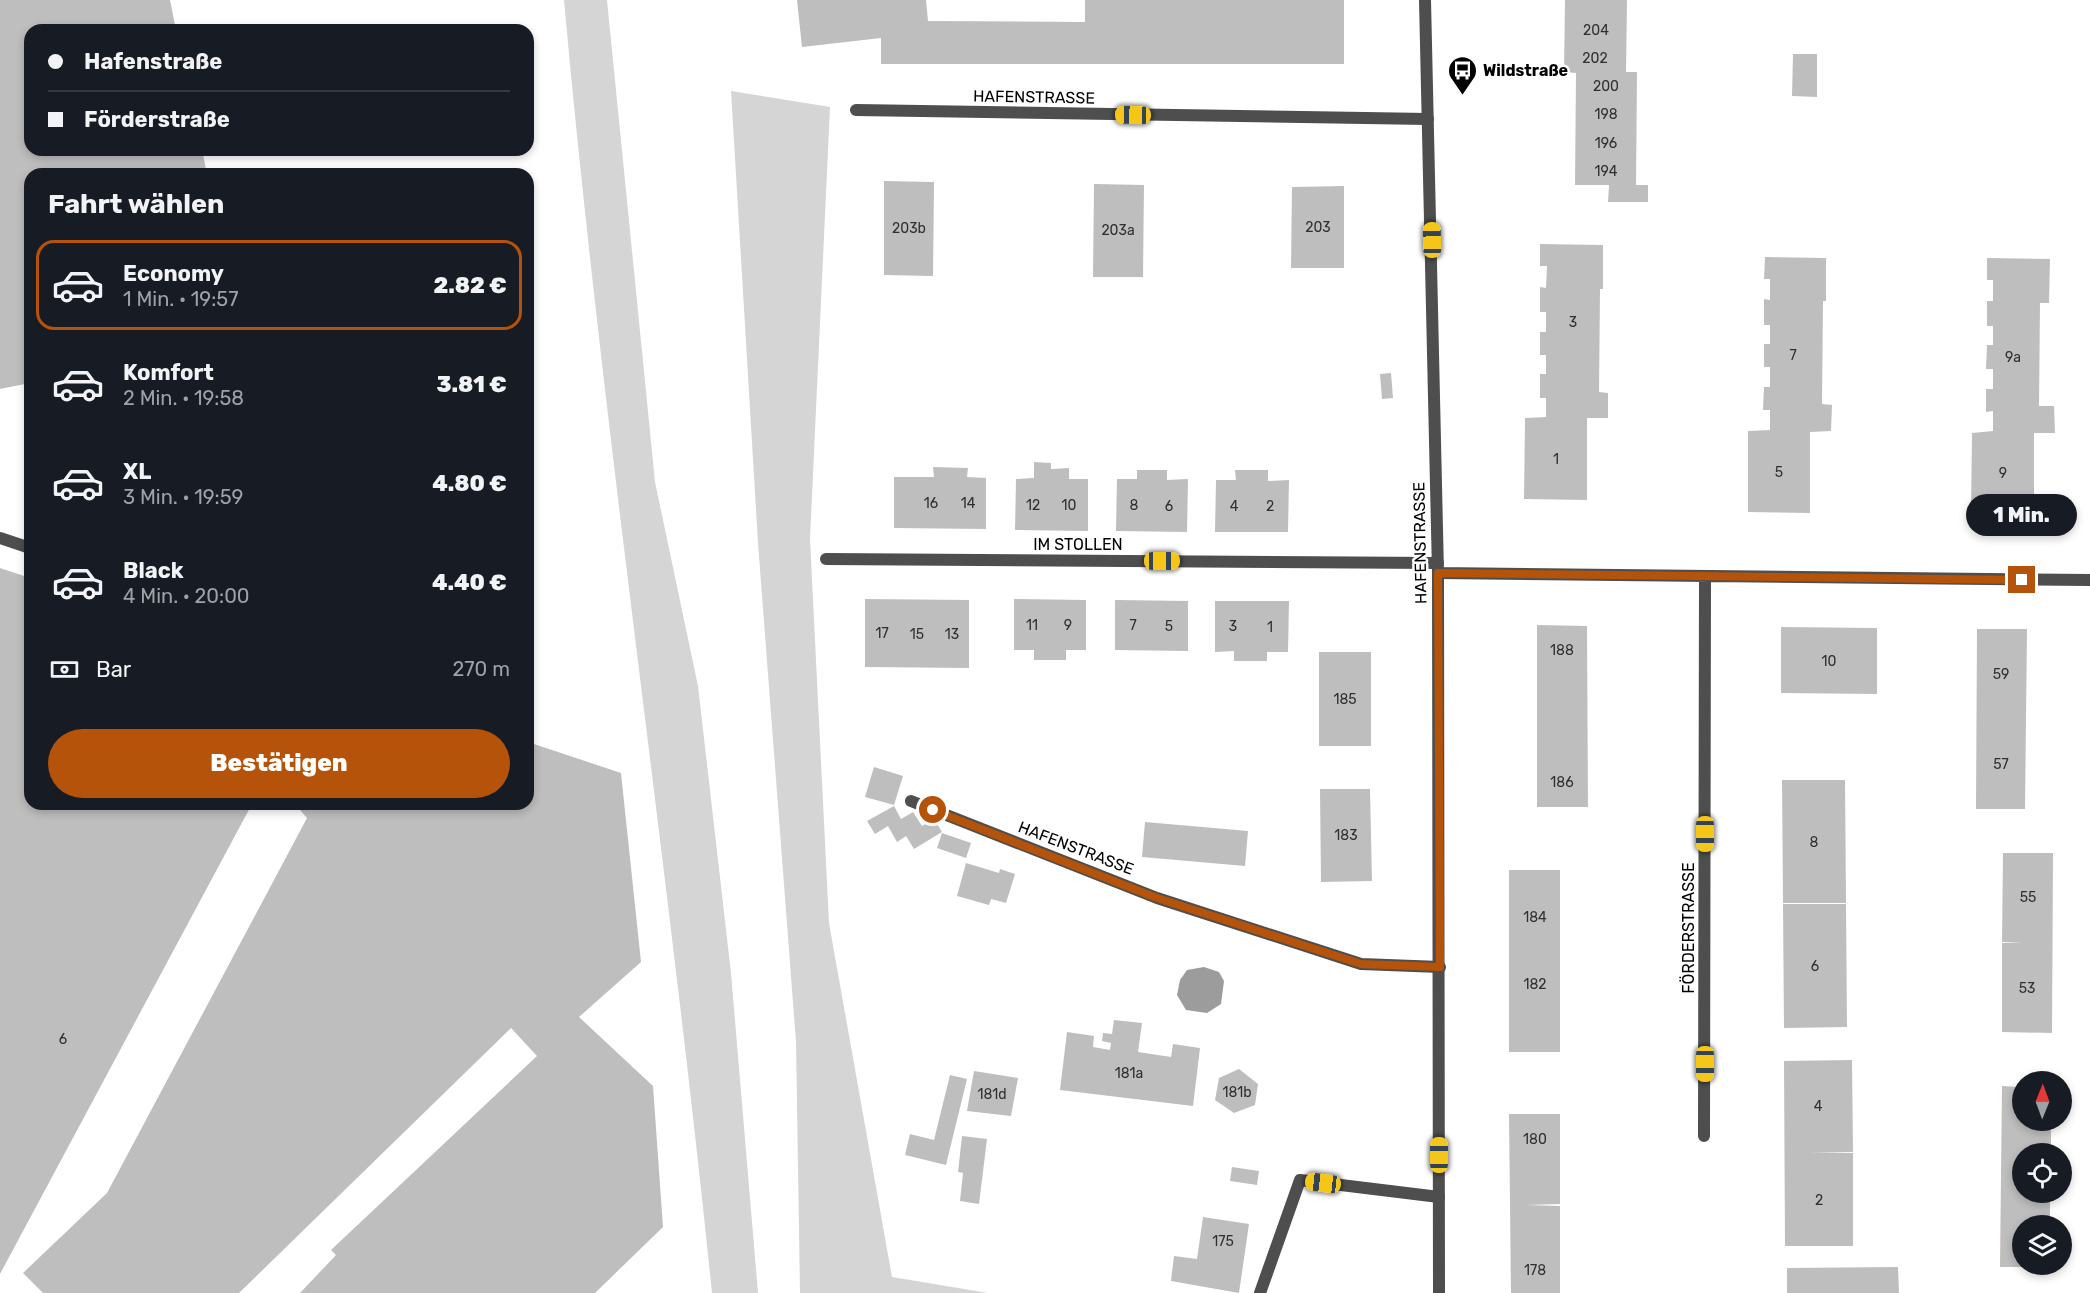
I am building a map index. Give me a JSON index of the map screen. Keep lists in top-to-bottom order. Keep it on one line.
{"streets":{"street":["HAFENSTRASSE","IM STOLLEN","FÖRDERSTRASSE"]},"crossings":[["HAFENSTRASSE","IM STOLLEN"]],"places":{"bus stop":["Wildstraße"]},"house_numbers":["204","202","200","198","196","194","203","203b","203a","3","7","9a","1","5","9","16","14","12","10","8","6","4","2","11","9","7","5","3","1","17","15","13","188","10","59","185","57","186","183","8","55","184","6","182","53","6","181a","181b","181d","4","180","2","175","178"],"north":"top","page":{"banner":["Hafenstraße","Förderstraße"],"heading":"Fahrt wählen","list":[{"name":"Economy","note":"1 Min. · 19:57","value":"2.82 €"},{"name":"Komfort","note":"2 Min. · 19:58","value":"3.81 €"},{"name":"XL","note":"3 Min. · 19:59","value":"4.80 €"},{"name":"Black","note":"4 Min. · 20:00","value":"4.40 €"}],"bubble":"1 Min.","pay":["Bar","270 m"],"buttons":"Bestätigen"}}
